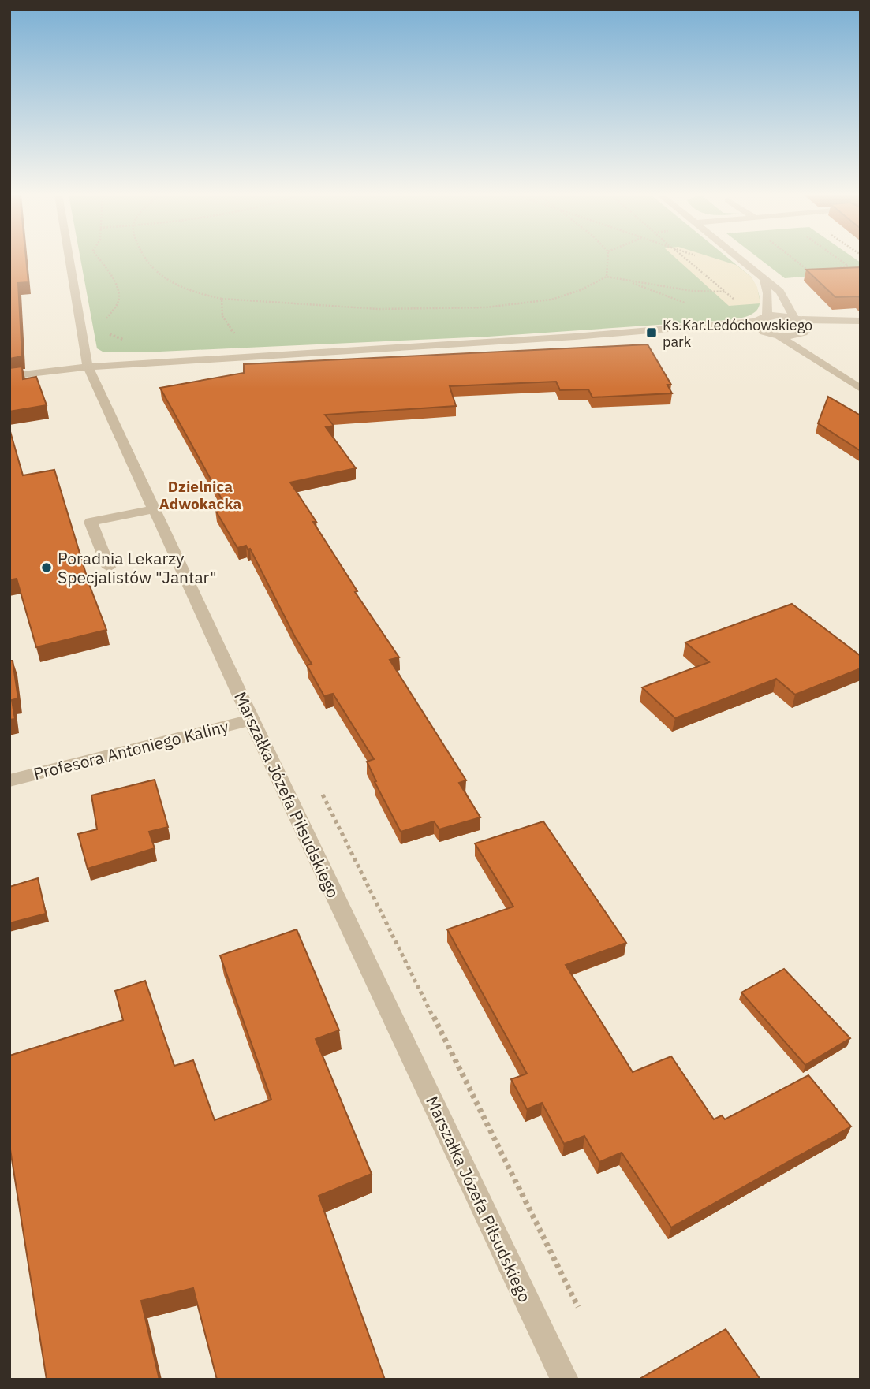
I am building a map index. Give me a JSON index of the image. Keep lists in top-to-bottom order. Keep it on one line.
{"streets":{"street":["Profesora Antoniego Kaliny","Marszałka Józefa Piłsudskiego"]},"crossings":[["Profesora Antoniego Kaliny","Marszałka Józefa Piłsudskiego"]],"districts":["Dzielnica Adwokacka"],"places":{"transit":["Ks.Kar.Ledóchowskiego park"],"other":["Poradnia Lekarzy Specjalistów \"Jantar\""]}}
